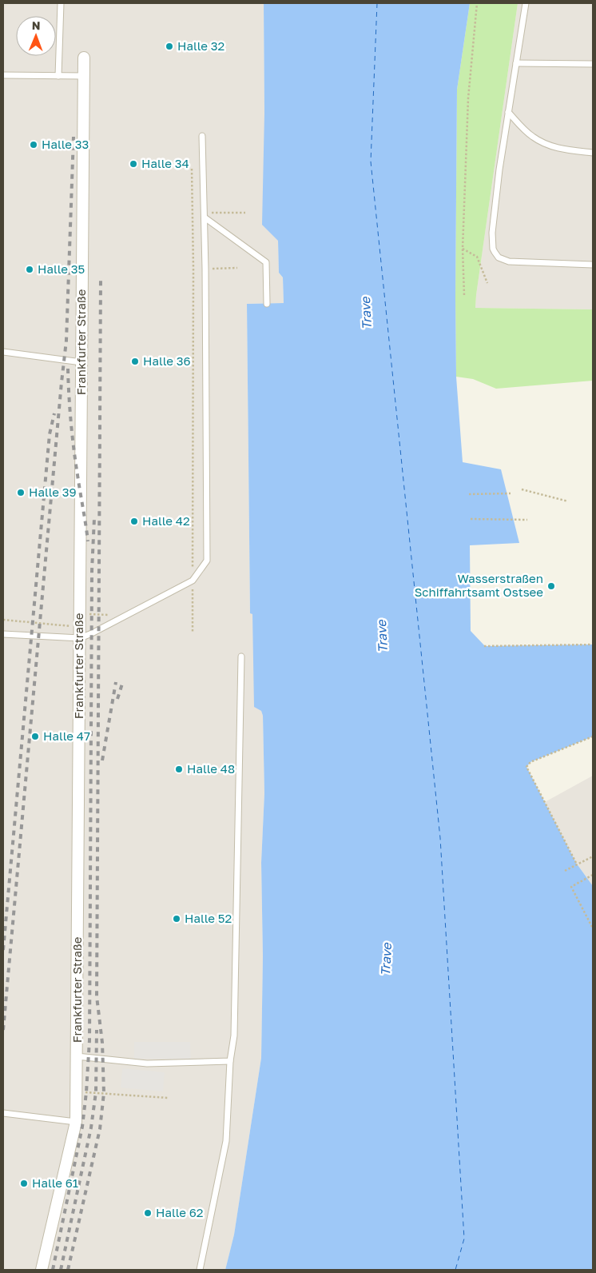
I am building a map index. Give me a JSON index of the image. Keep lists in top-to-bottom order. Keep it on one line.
{"streets":{"street":["Frankfurter Straße"]},"water":["Trave"],"places":["Halle 32","Halle 33","Halle 34","Halle 35","Halle 36","Halle 39","Halle 42","Wasserstraßen Schiffahrtsamt Ostsee","Halle 47","Halle 48","Halle 52","Halle 61","Halle 62"],"north":"top"}
